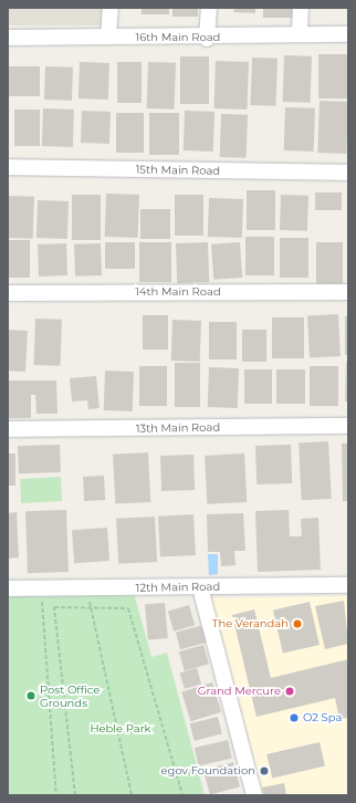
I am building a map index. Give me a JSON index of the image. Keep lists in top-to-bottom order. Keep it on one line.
{"streets":{"street":["16th Main Road","15th Main Road","14th Main Road","13th Main Road","12th Main Road"]},"parks":["Heble Park"],"places":["The Verandah","Grand Mercure","Post Office Grounds","O2 Spa","egov Foundation"]}
